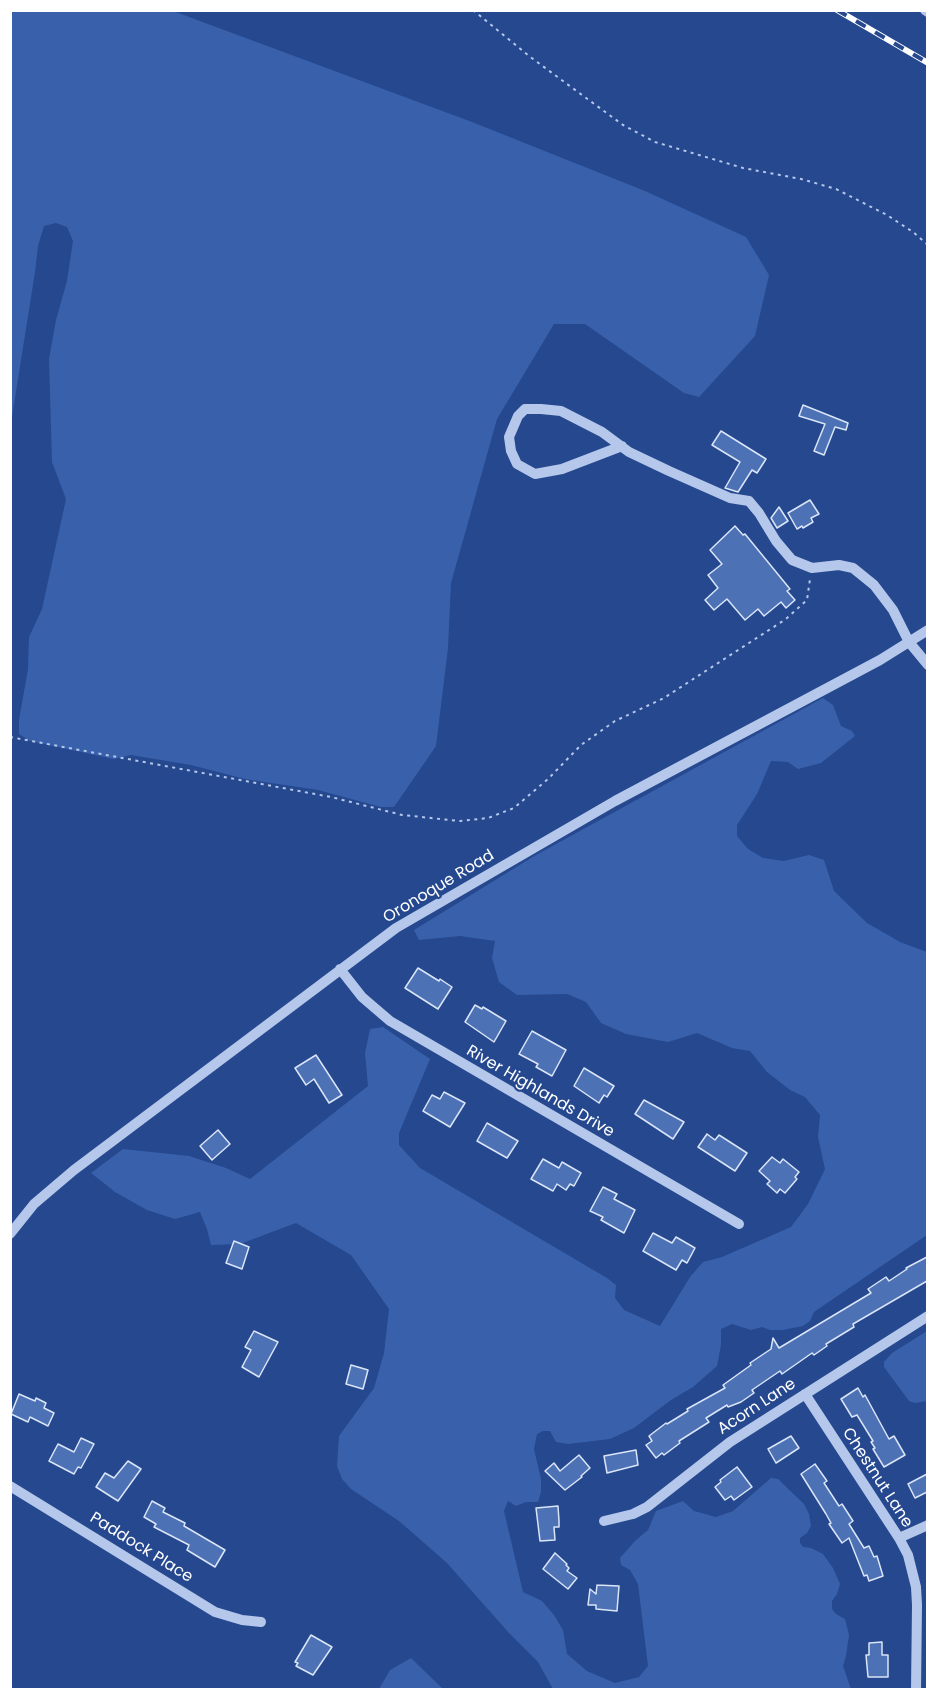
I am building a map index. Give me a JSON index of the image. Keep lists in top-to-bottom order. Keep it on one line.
{"streets":{"street":["Oronoque Road","River Highlands Drive","Acorn Lane","Chestnut Lane","Paddock Place"]},"crossings":[["Oronoque Road","River Highlands Drive"],["Acorn Lane","Chestnut Lane"]]}
